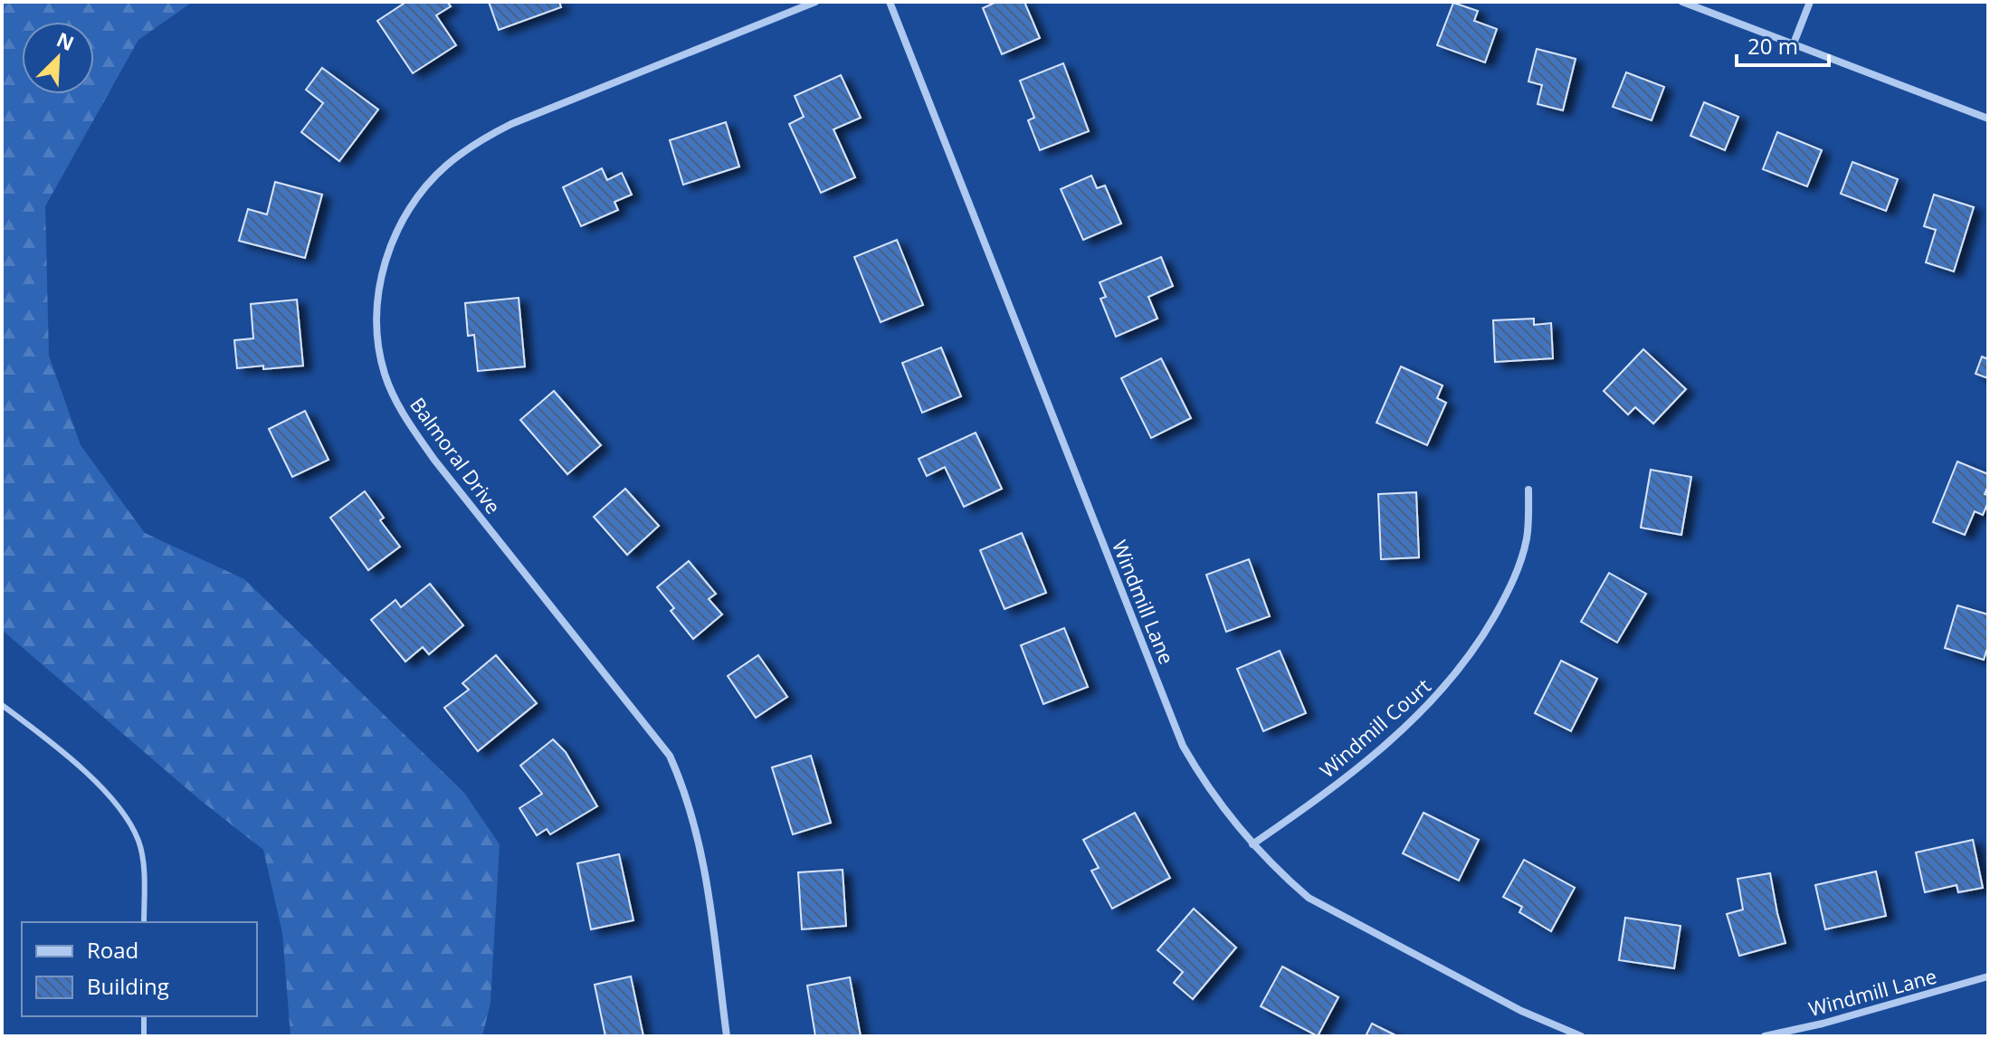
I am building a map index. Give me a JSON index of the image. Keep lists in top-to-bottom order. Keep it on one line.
{"streets":{"street":["Balmoral Drive","Windmill Lane","Windmill Court"]},"crossings":[["Windmill Lane","Windmill Court"]],"legend":["Road","Building"],"scale_bar":"20 m","north":"top right"}
